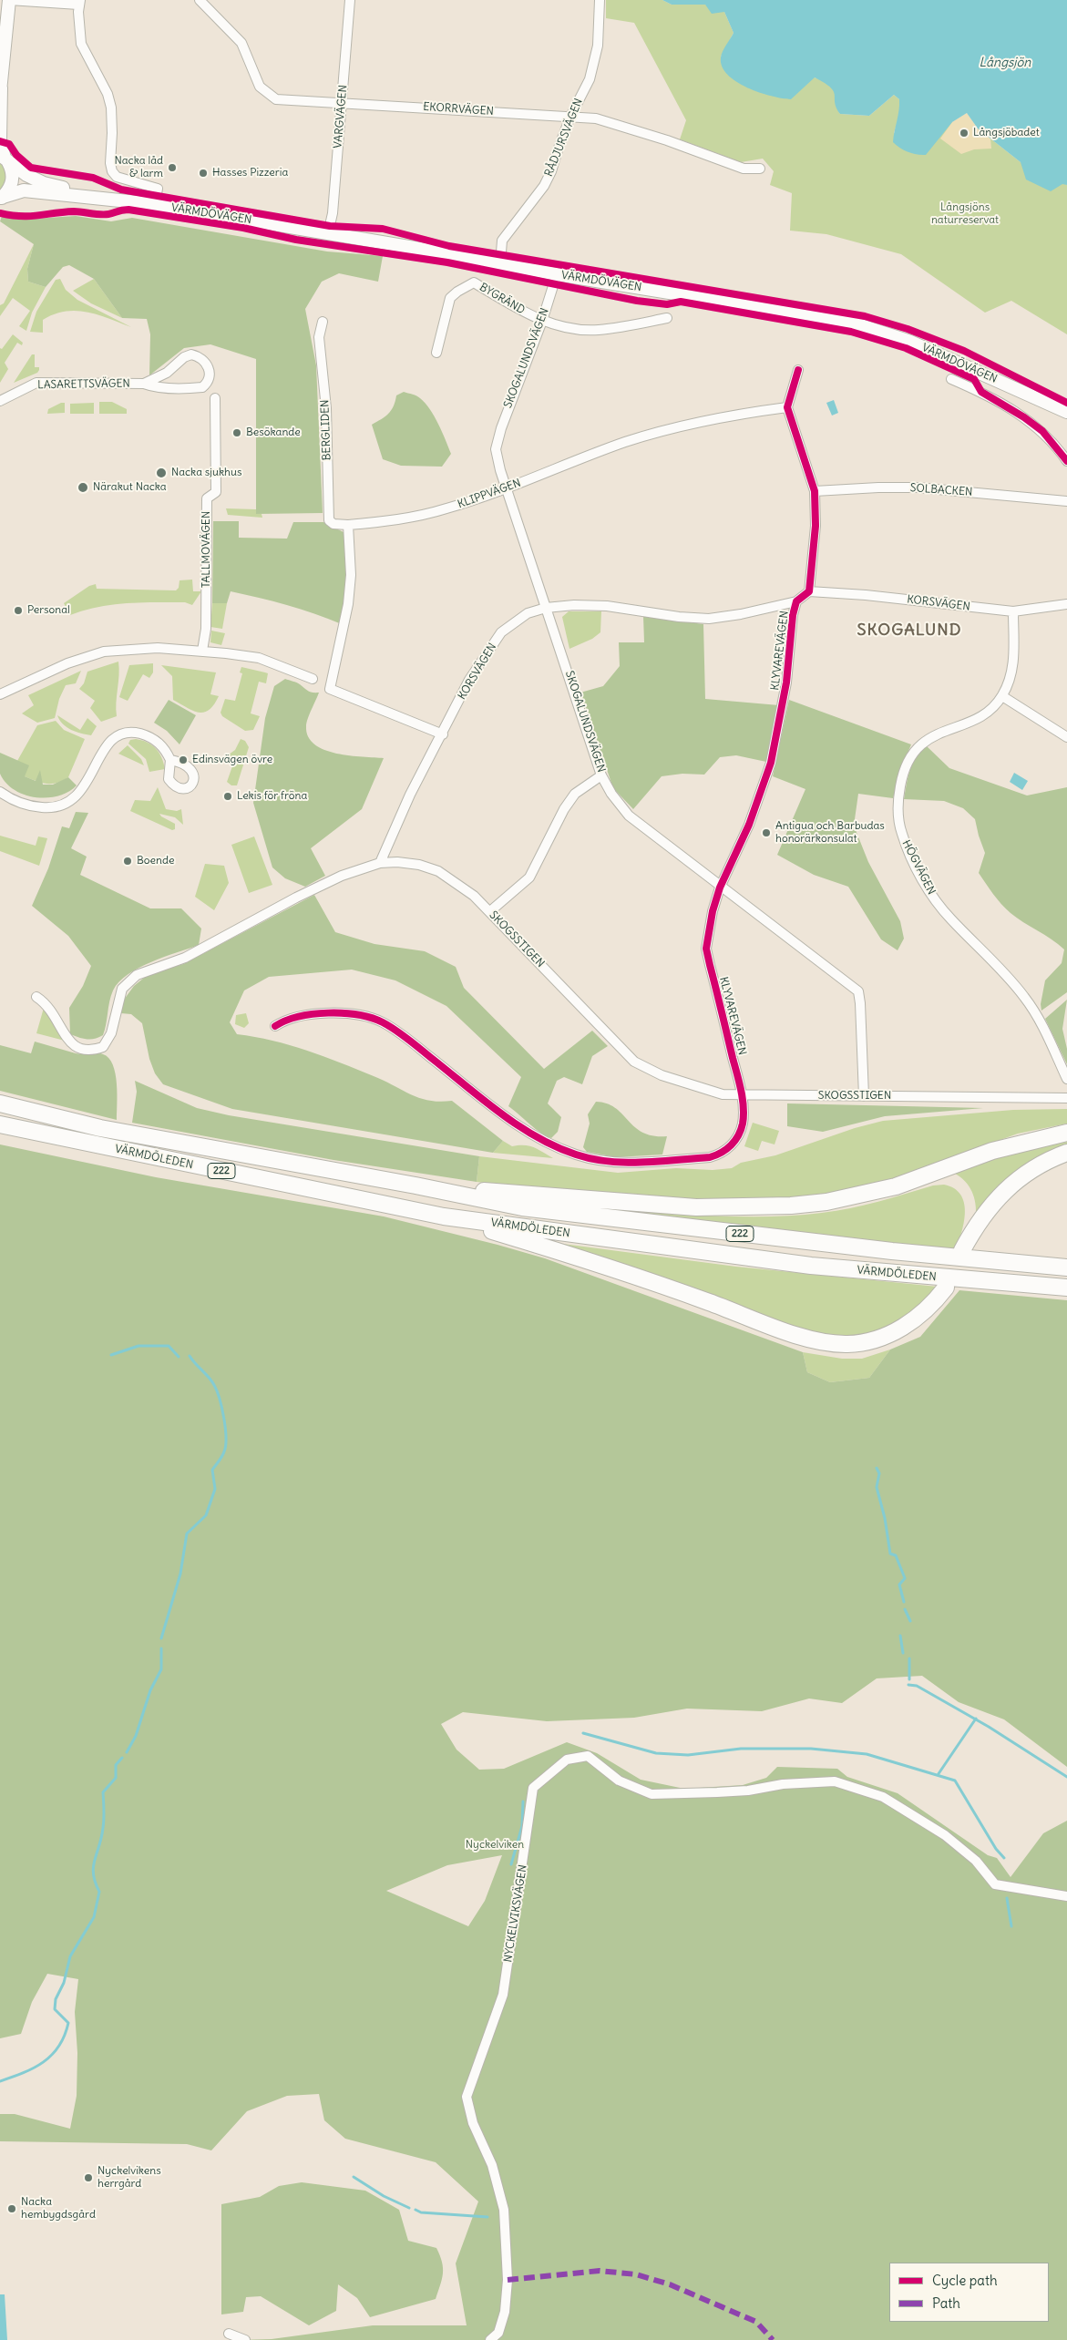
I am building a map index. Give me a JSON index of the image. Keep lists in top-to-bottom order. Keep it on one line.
{"streets":{"highway":["VÄRMDÖLEDEN","222"],"main road":["VÄRMDÖVÄGEN"],"street":["EKORRVÄGEN","VARGVÄGEN","RÅDJURSVÄGEN","BYGRÄND","SKOGALUNDSVÄGEN","LASARETTSVÄGEN","BERGLIDEN","SOLBACKEN","KLIPPVÄGEN","TALLMOVÄGEN","KORSVÄGEN","KLYVAREVÄGEN","HÖGVÄGEN","SKOGSSTIGEN","NYCKELVIKSVÄGEN"]},"crossings":[["EKORRVÄGEN","VARGVÄGEN"],["EKORRVÄGEN","RÅDJURSVÄGEN"],["VARGVÄGEN","VÄRMDÖVÄGEN"],["RÅDJURSVÄGEN","VÄRMDÖVÄGEN"],["VÄRMDÖVÄGEN","SKOGALUNDSVÄGEN"],["BYGRÄND","SKOGALUNDSVÄGEN"],["SKOGALUNDSVÄGEN","KLIPPVÄGEN"],["SKOGALUNDSVÄGEN","KORSVÄGEN"],["SKOGALUNDSVÄGEN","KLYVAREVÄGEN"],["SKOGALUNDSVÄGEN","SKOGSSTIGEN"],["BERGLIDEN","KLIPPVÄGEN"],["KORSVÄGEN","KLYVAREVÄGEN"],["KORSVÄGEN","HÖGVÄGEN"],["KORSVÄGEN","SKOGSSTIGEN"],["KLYVAREVÄGEN","SKOGSSTIGEN"]],"districts":["SKOGALUND"],"water":["Långsjön"],"parks":["Långsjöns naturreservat","Nyckelviken"],"places":["Långsjöbadet","Nacka låd & larm","Hasses Pizzeria","Besökande","Nacka sjukhus","Närakut Nacka","Personal","Edinsvägen övre","Lekis för fröna","Antigua och Barbudas honorärkonsulat","Boende","Nyckelvikens herrgård","Nacka hembygdsgård"],"legend":["Cycle path","Path"]}
